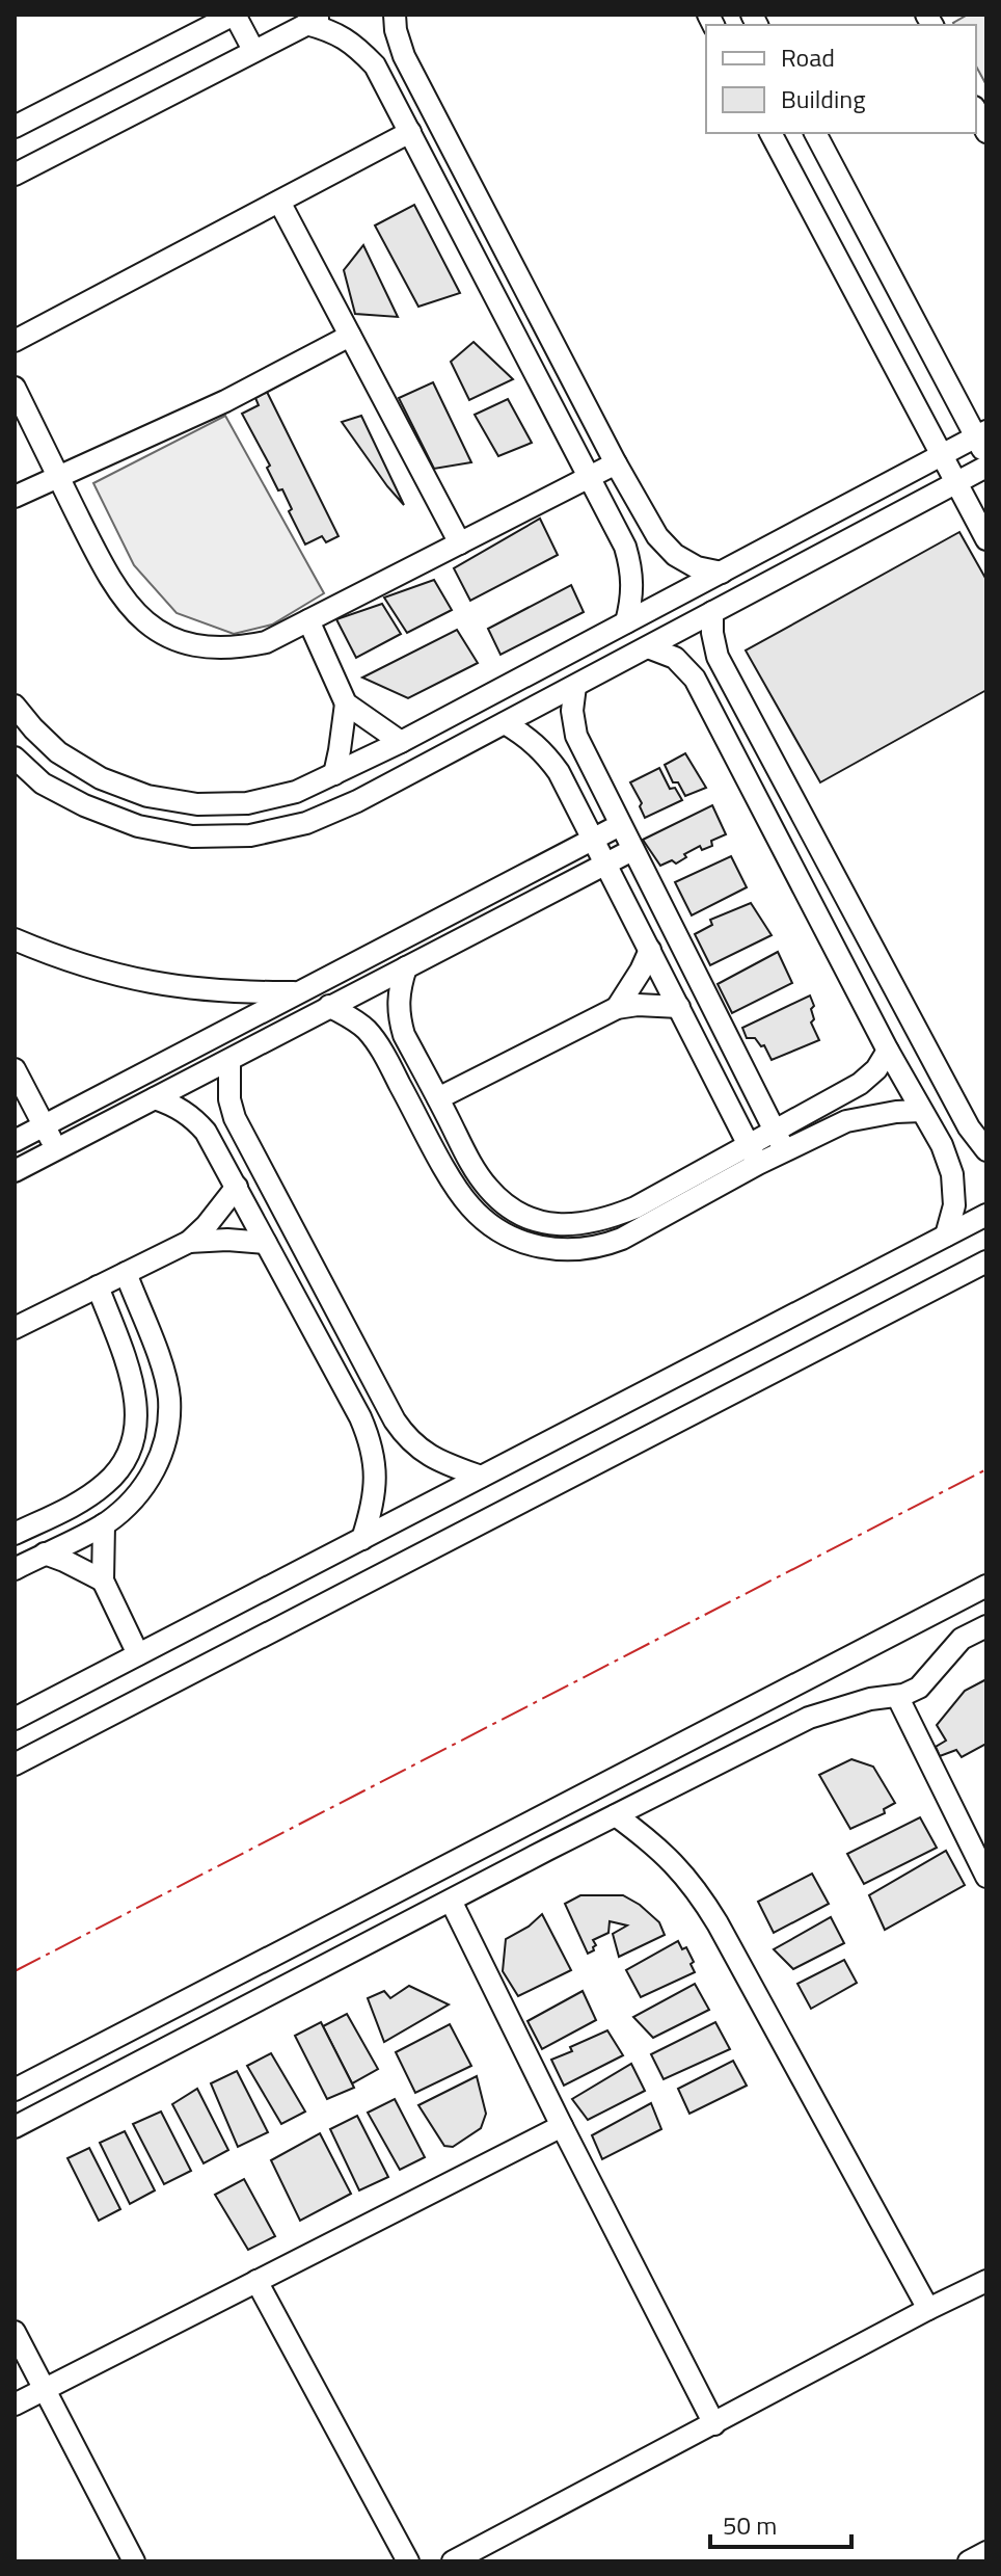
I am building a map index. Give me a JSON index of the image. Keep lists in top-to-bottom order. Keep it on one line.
{"legend":["Road","Building"],"scale_bar":"50 m"}
